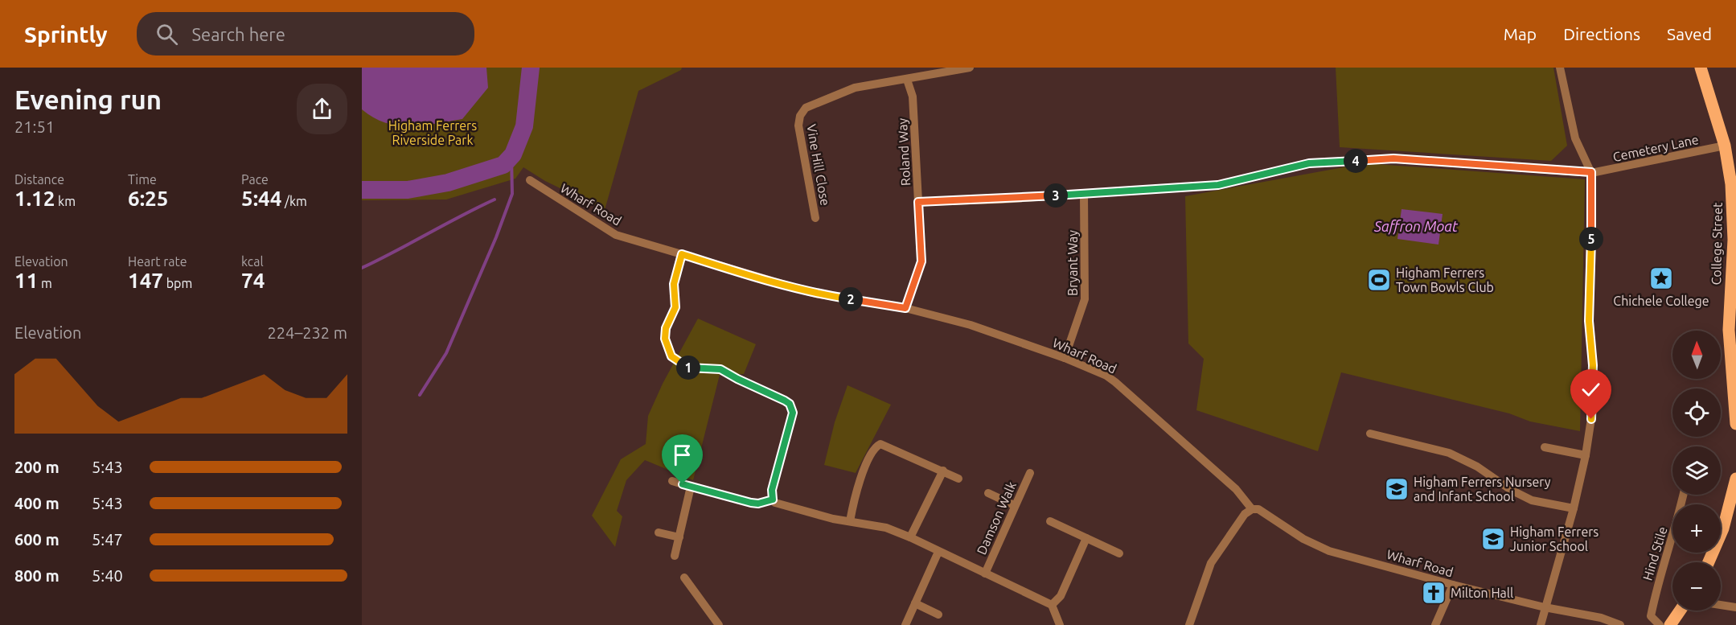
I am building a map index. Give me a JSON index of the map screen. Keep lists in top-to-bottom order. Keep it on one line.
{"streets":{"main road":["College Street"],"street":["Cemetery Lane","Roland Way","Vine Hill Close","Wharf Road","Bryant Way","Damson Walk","Hind Stile"]},"crossings":[["Cemetery Lane","Roland Way"],["Cemetery Lane","College Street"],["Cemetery Lane","Bryant Way"],["Roland Way","Vine Hill Close"],["Roland Way","Wharf Road"],["Wharf Road","Bryant Way"]],"water":["Saffron Moat"],"parks":["Higham Ferrers Riverside Park"],"places":{"place":["Chichele College"],"sports":["Higham Ferrers Town Bowls Club"],"school or university":["Higham Ferrers Nursery and Infant School","Higham Ferrers Junior School"],"church":["Milton Hall"]},"north":"top","page":{"header":"Sprintly","search":"Search here","nav":["Map","Directions","Saved"],"heading":["Evening run","21:51"],"pins":["4","3","5","2","1"],"stats":[["Distance","1.12 km"],["Time","6:25"],["Pace","5:44 /km"],["Elevation","11 m"],["Heart rate","147 bpm"],["kcal","74"]],"chart":["Elevation","224–232 m"],"map_buttons":["+","−"],"list":[{"name":"200 m","note":"5:43"},{"name":"400 m","note":"5:43"},{"name":"600 m","note":"5:47"},{"name":"800 m","note":"5:40"}]}}
